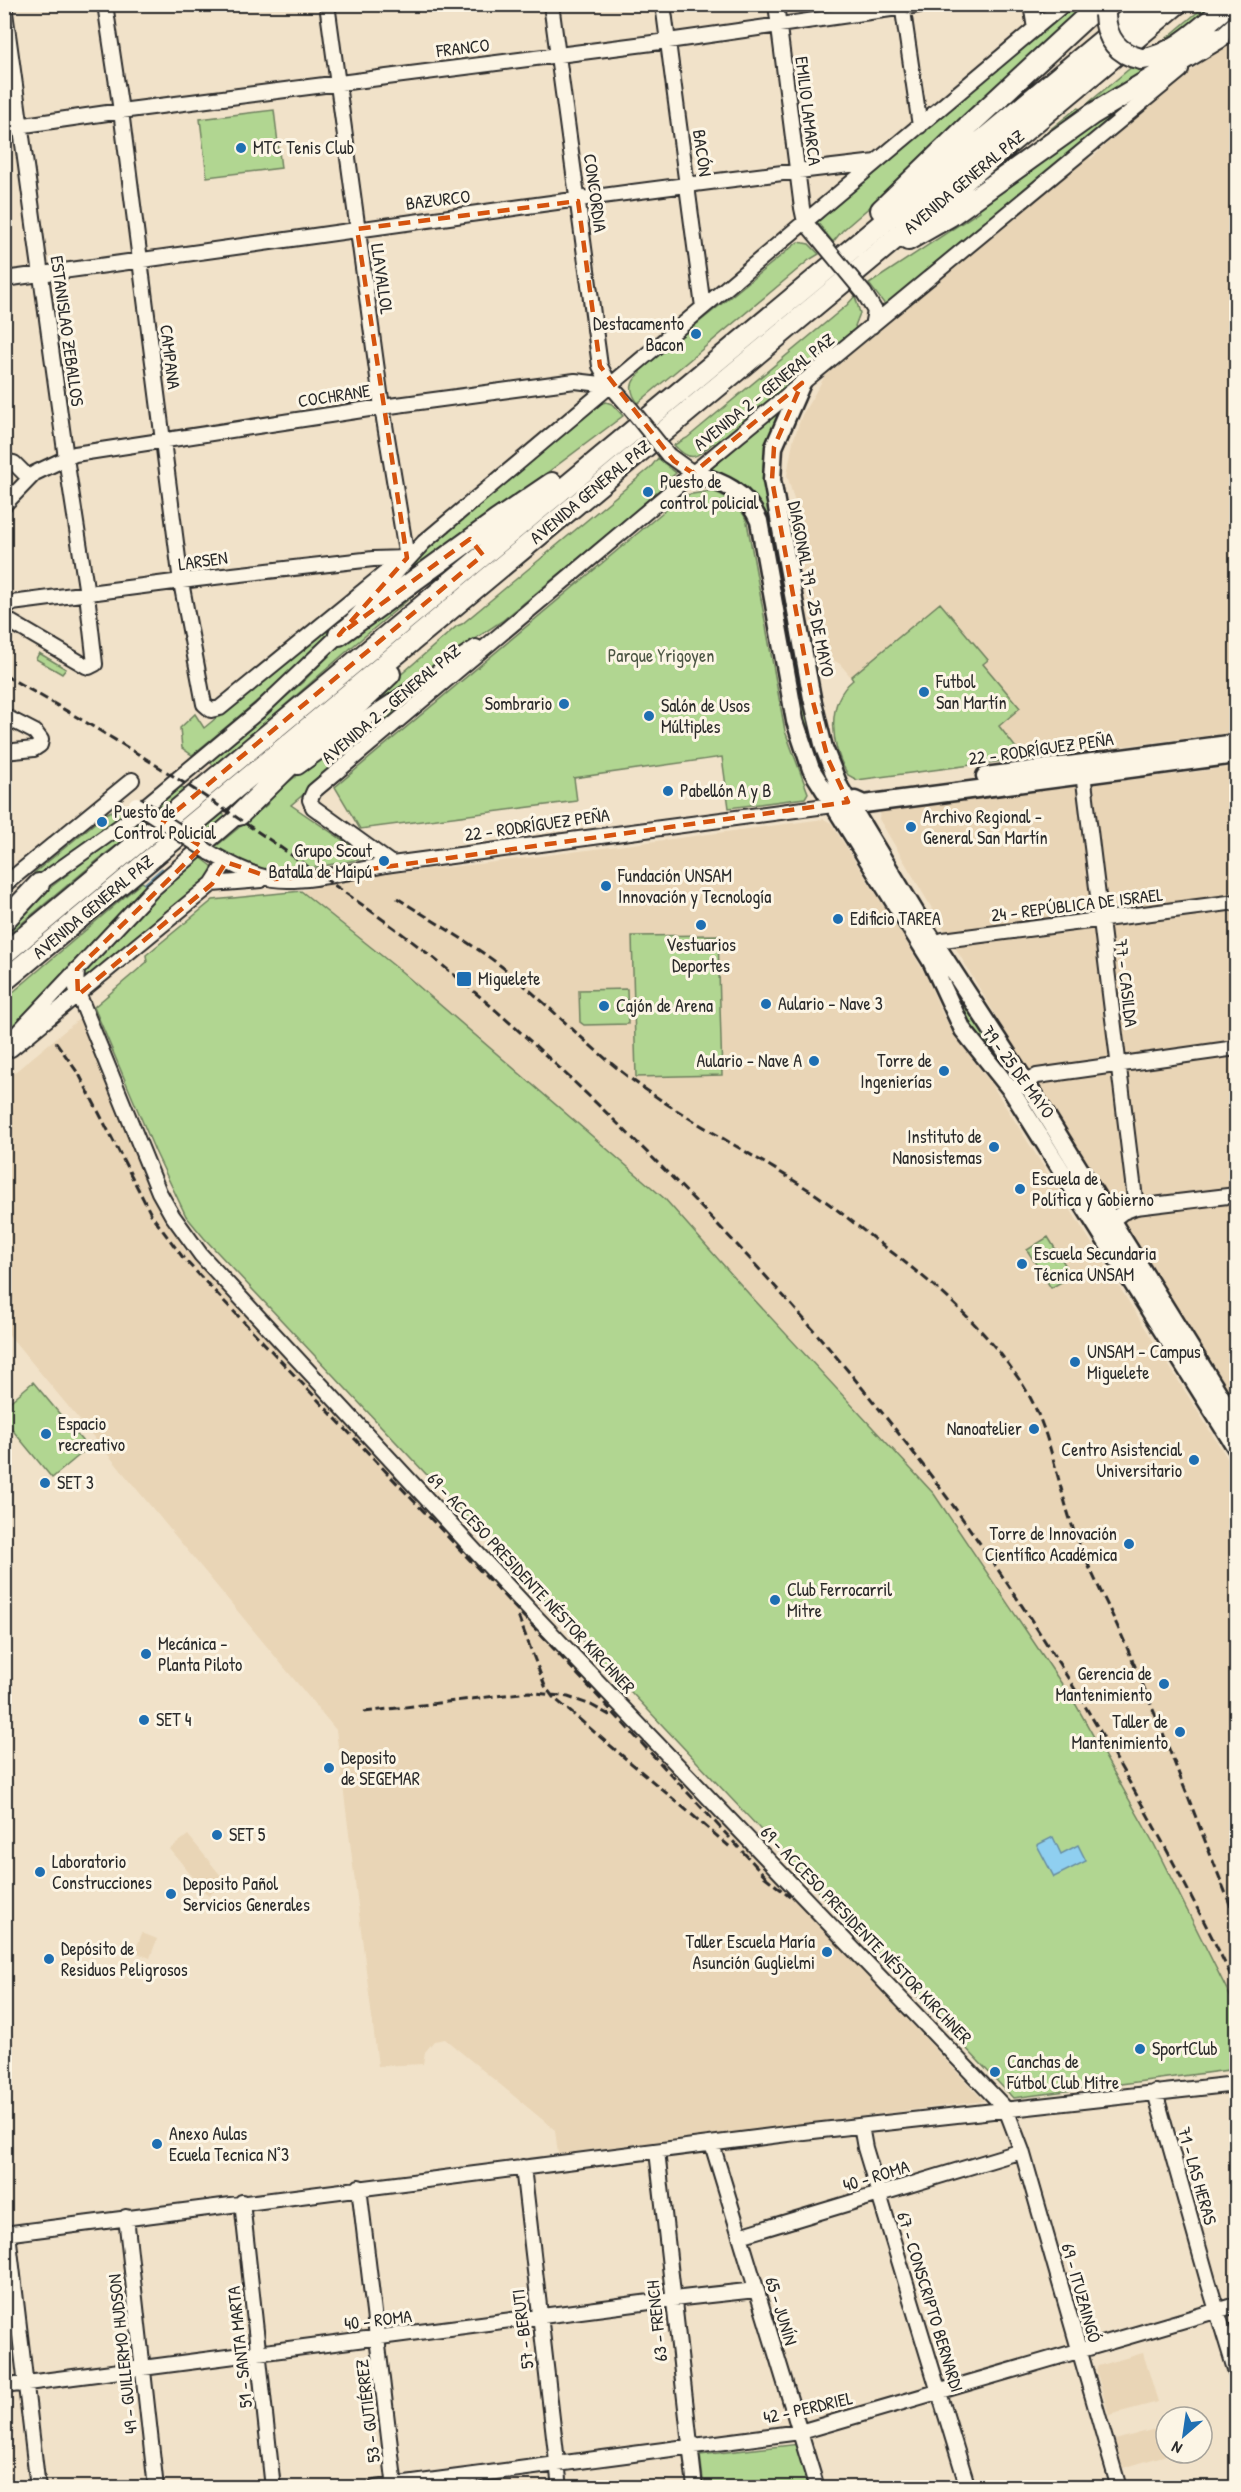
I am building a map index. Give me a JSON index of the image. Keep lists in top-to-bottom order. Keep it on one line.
{"streets":{"highway":["AVENIDA GENERAL PAZ"],"main road":["DIAGONAL 79 - 25 DE MAYO","22 - RODRÍGUEZ PEÑA","79 - 25 DE MAYO"],"street":["FRANCO","EMILIO LAMARCA","BACÓN","CONCORDIA","BAZURCO","LLAVALLOL","ESTANISLAO ZEBALLOS","CAMPANA","AVENIDA 2 - GENERAL PAZ","COCHRANE","LARSEN","24 - REPÚBLICA DE ISRAEL","77 - CASILDA","69 - ACCESO PRESIDENTE NÉSTOR KIRCHNER","40 - ROMA","71 - LAS HERAS","69 - ITUZAINGÓ","67 - CONSCRIPTO BERNARDI","65 - JUNÍN","63 - FRENCH","57 - BERUTI","51 - SANTA MARTA","49 - GUILLERMO HUDSON","42 - PERDRIEL","53 - GUTIÉRREZ"]},"crossings":[["FRANCO","EMILIO LAMARCA"],["FRANCO","BACÓN"],["FRANCO","CONCORDIA"],["FRANCO","LLAVALLOL"],["FRANCO","ESTANISLAO ZEBALLOS"],["FRANCO","CAMPANA"],["EMILIO LAMARCA","BAZURCO"],["BACÓN","BAZURCO"],["AVENIDA GENERAL PAZ","AVENIDA 2 - GENERAL PAZ"],["CONCORDIA","BAZURCO"],["CONCORDIA","AVENIDA 2 - GENERAL PAZ"],["CONCORDIA","COCHRANE"],["BAZURCO","LLAVALLOL"],["BAZURCO","ESTANISLAO ZEBALLOS"],["BAZURCO","CAMPANA"],["LLAVALLOL","CAMPANA"],["LLAVALLOL","COCHRANE"],["LLAVALLOL","LARSEN"],["ESTANISLAO ZEBALLOS","COCHRANE"],["ESTANISLAO ZEBALLOS","LARSEN"],["CAMPANA","COCHRANE"],["CAMPANA","LARSEN"],["AVENIDA 2 - GENERAL PAZ","DIAGONAL 79 - 25 DE MAYO"],["AVENIDA 2 - GENERAL PAZ","22 - RODRÍGUEZ PEÑA"],["DIAGONAL 79 - 25 DE MAYO","22 - RODRÍGUEZ PEÑA"],["DIAGONAL 79 - 25 DE MAYO","79 - 25 DE MAYO"],["22 - RODRÍGUEZ PEÑA","77 - CASILDA"],["22 - RODRÍGUEZ PEÑA","79 - 25 DE MAYO"],["24 - REPÚBLICA DE ISRAEL","77 - CASILDA"],["24 - REPÚBLICA DE ISRAEL","79 - 25 DE MAYO"],["69 - ACCESO PRESIDENTE NÉSTOR KIRCHNER","69 - ITUZAINGÓ"],["40 - ROMA","69 - ITUZAINGÓ"],["40 - ROMA","67 - CONSCRIPTO BERNARDI"],["40 - ROMA","65 - JUNÍN"],["40 - ROMA","63 - FRENCH"],["40 - ROMA","57 - BERUTI"],["40 - ROMA","51 - SANTA MARTA"],["40 - ROMA","49 - GUILLERMO HUDSON"],["40 - ROMA","53 - GUTIÉRREZ"],["71 - LAS HERAS","42 - PERDRIEL"],["69 - ITUZAINGÓ","42 - PERDRIEL"],["67 - CONSCRIPTO BERNARDI","42 - PERDRIEL"],["65 - JUNÍN","42 - PERDRIEL"],["63 - FRENCH","42 - PERDRIEL"],["57 - BERUTI","42 - PERDRIEL"],["42 - PERDRIEL","53 - GUTIÉRREZ"]],"parks":["Parque Yrigoyen"],"places":{"other":["MTC Tenis Club","Destacamento Bacon","Puesto de control policial","Futbol San Martín","Sombrario","Salón de Usos Múltiples","Pabellón A y B","Puesto de Control Policial","Archivo Regional - General San Martín","Grupo Scout Batalla de Maipú","Fundación UNSAM Innovación y Tecnología","Edificio TAREA","Vestuarios Deportes","Aulario - Nave 3","Cajón de Arena","Aulario - Nave A","Torre de Ingenierías","Instituto de Nanosistemas","Escuela de Política y Gobierno","Escuela Secundaria Técnica UNSAM","UNSAM - Campus Miguelete","Nanoatelier","Espacio recreativo","Centro Asistencial Universitario","SET 3","Torre de Innovación Científico Académica","Club Ferrocarril Mitre","Mecánica - Planta Piloto","Gerencia de Mantenimiento","SET 4","Taller de Mantenimiento","Deposito de SEGEMAR","SET 5","Laboratorio Construcciones","Deposito Pañol Servicios Generales","Taller Escuela María Asunción Guglielmi","Depósito de Residuos Peligrosos","SportClub","Canchas de Fútbol Club Mitre","Anexo Aulas Ecuela Tecnica N°3"],"transit":["Miguelete"]},"north":"bottom left"}
